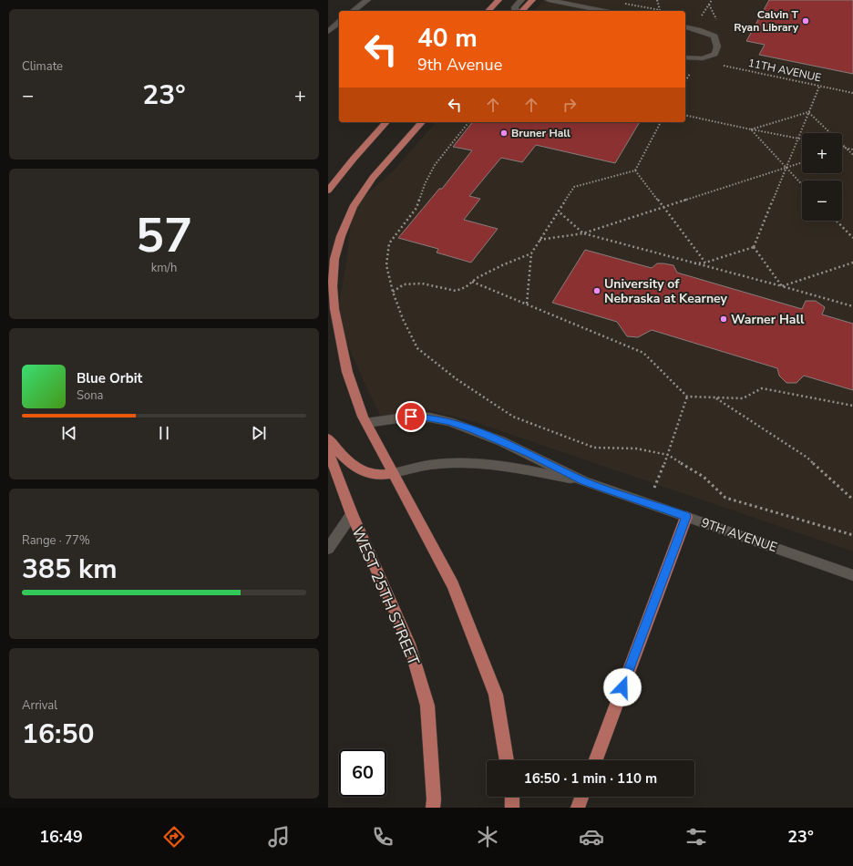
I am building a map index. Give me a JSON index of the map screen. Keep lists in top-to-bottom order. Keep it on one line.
{"streets":{"main road":["WEST 25TH STREET"],"street":["9TH AVENUE"],"path":["11TH AVENUE"]},"places":["Calvin T Ryan Library","Bruner Hall","University of Nebraska at Kearney","Warner Hall"],"page":{"tile":["Climate",["57","km/h"],["Range · 77%","385 km"],["Arrival","16:50"]],"turn":["40 m","9th Avenue"],"heat":["−","23°","+"],"map_buttons":["+","−"],"song":["Blue Orbit","Sona"],"limit":"60","trip":"16:50 · 1 min · 110 m","tabs":["16:49","23°"]}}
